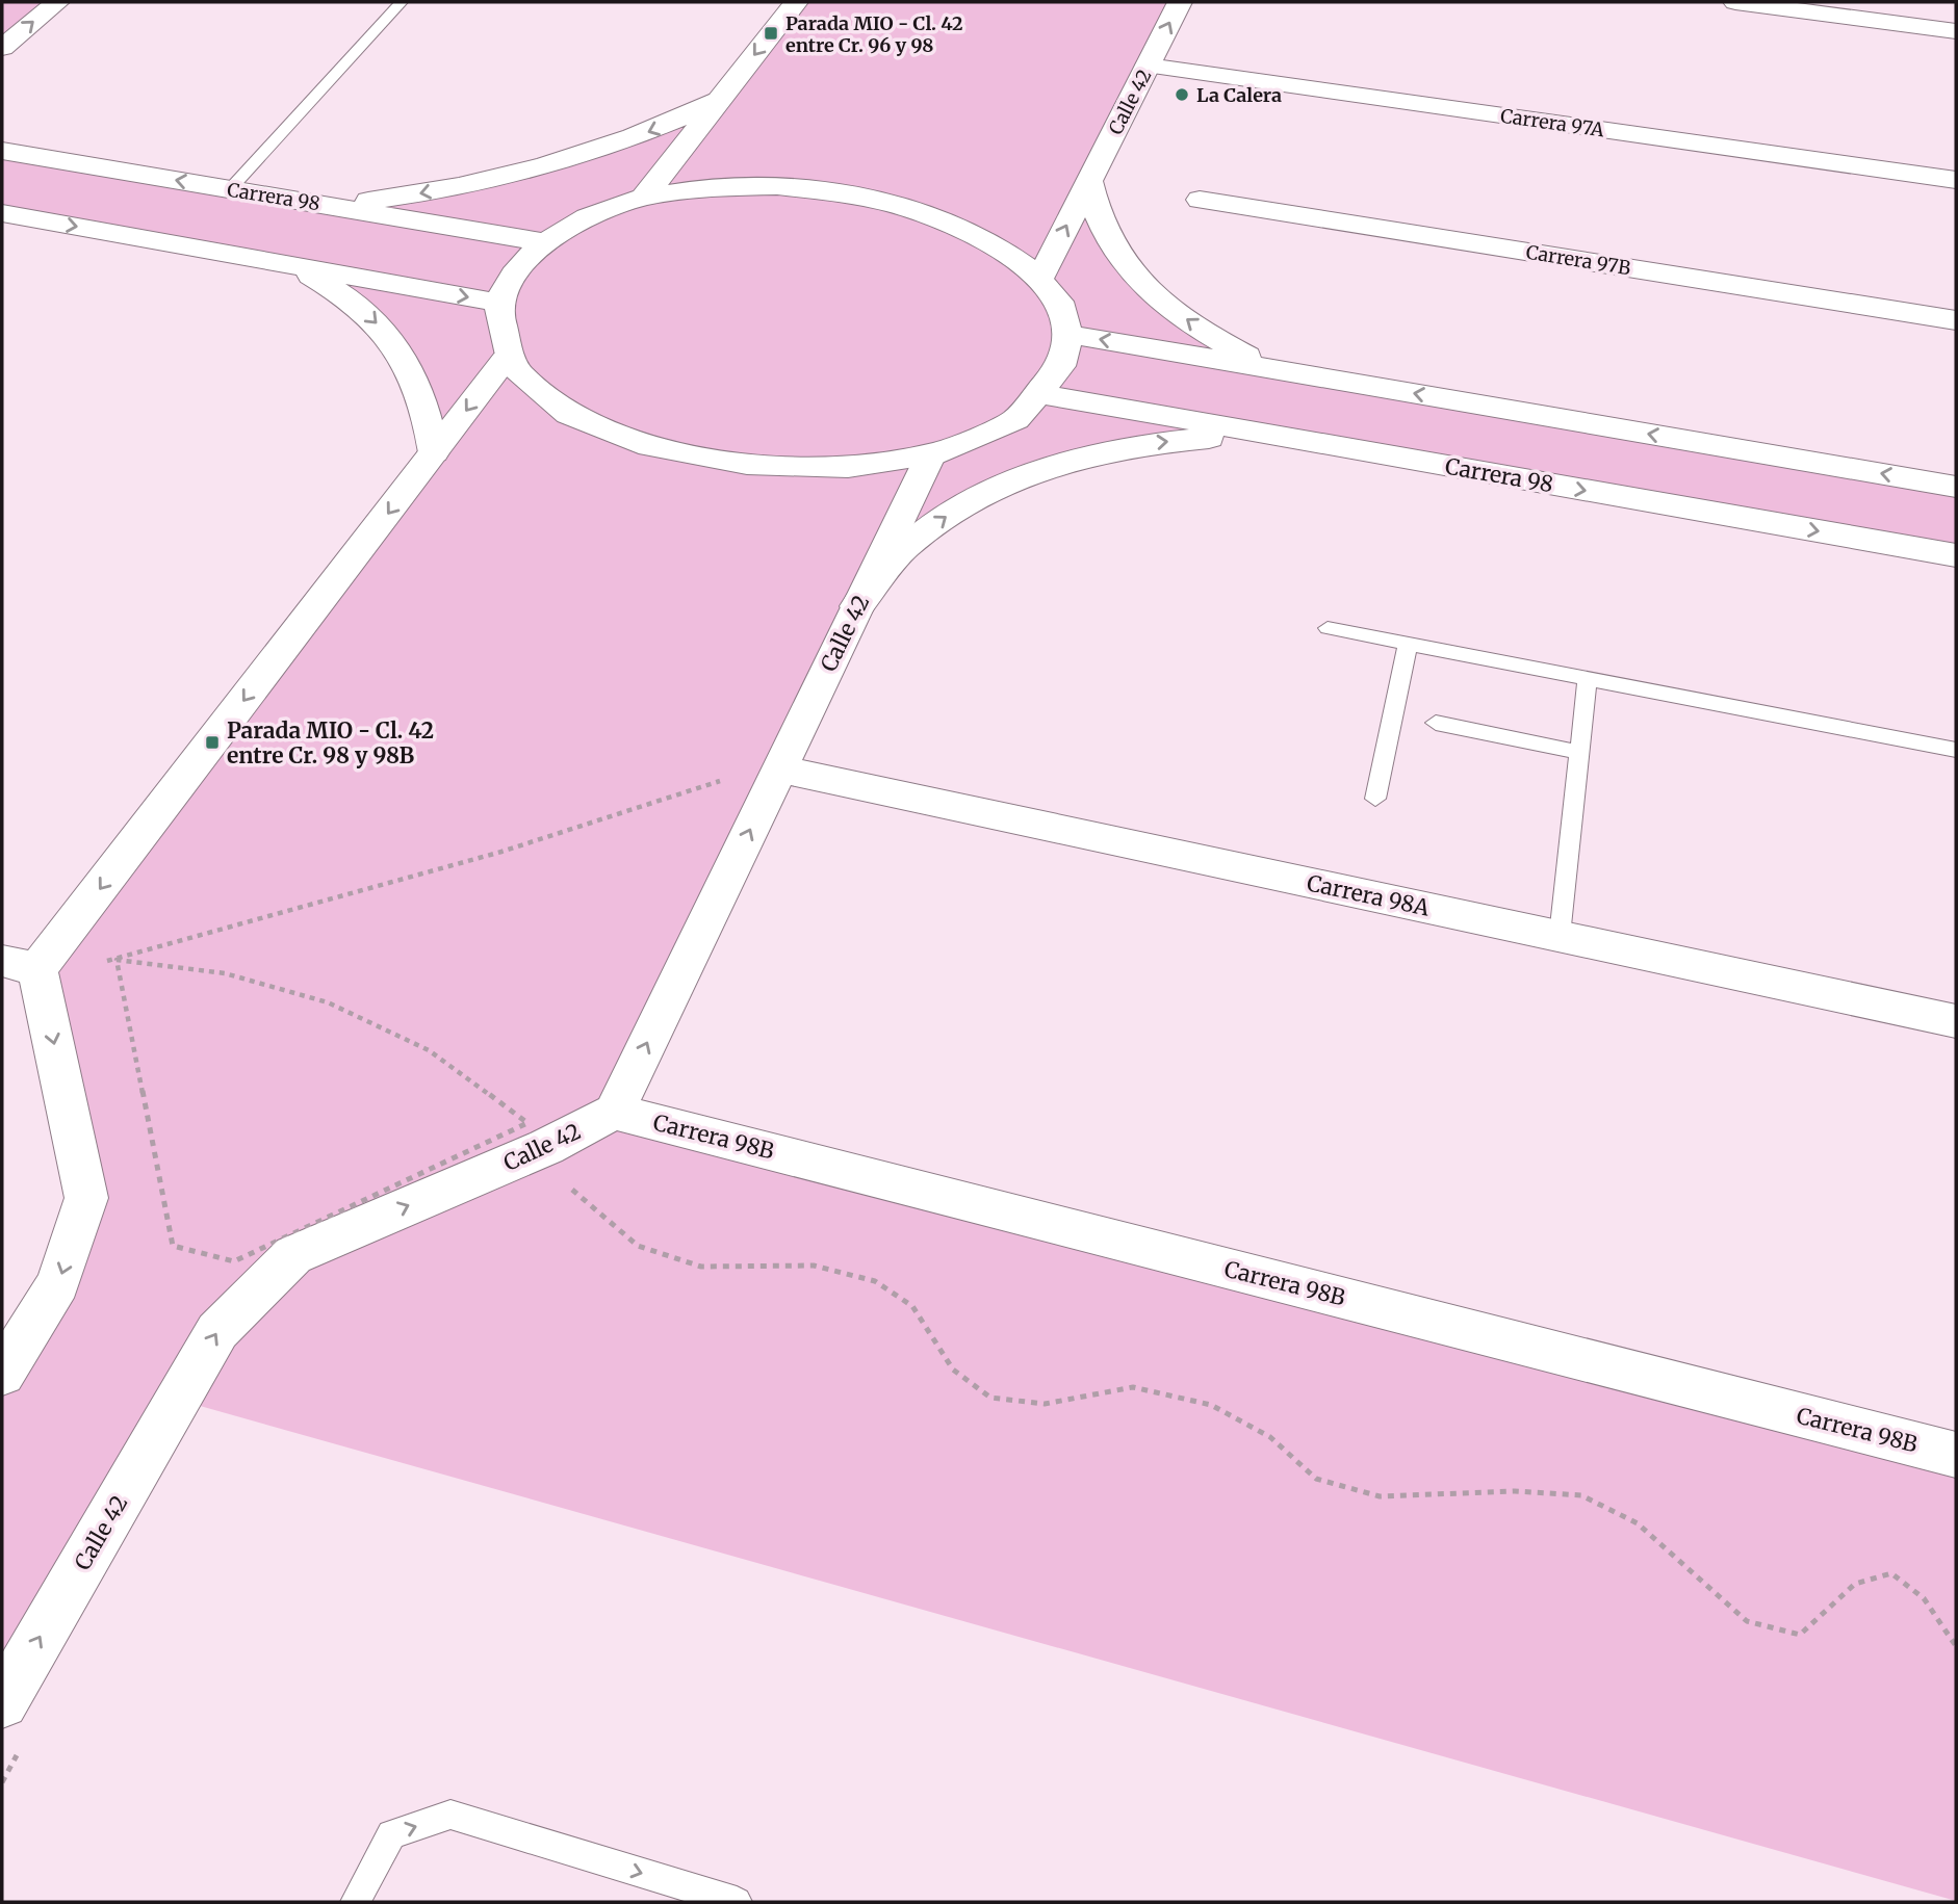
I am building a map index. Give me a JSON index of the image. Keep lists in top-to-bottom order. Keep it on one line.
{"streets":{"street":["Calle 42","Carrera 97A","Carrera 98","Carrera 97B","Carrera 98A","Carrera 98B"]},"crossings":[["Calle 42","Carrera 97A"],["Calle 42","Carrera 98A"],["Calle 42","Carrera 98B"]],"one_way":["Calle 42"],"places":{"transit":["Parada MIO - Cl. 42 entre Cr. 96 y 98","Parada MIO - Cl. 42 entre Cr. 98 y 98B"],"other":["La Calera"]}}
